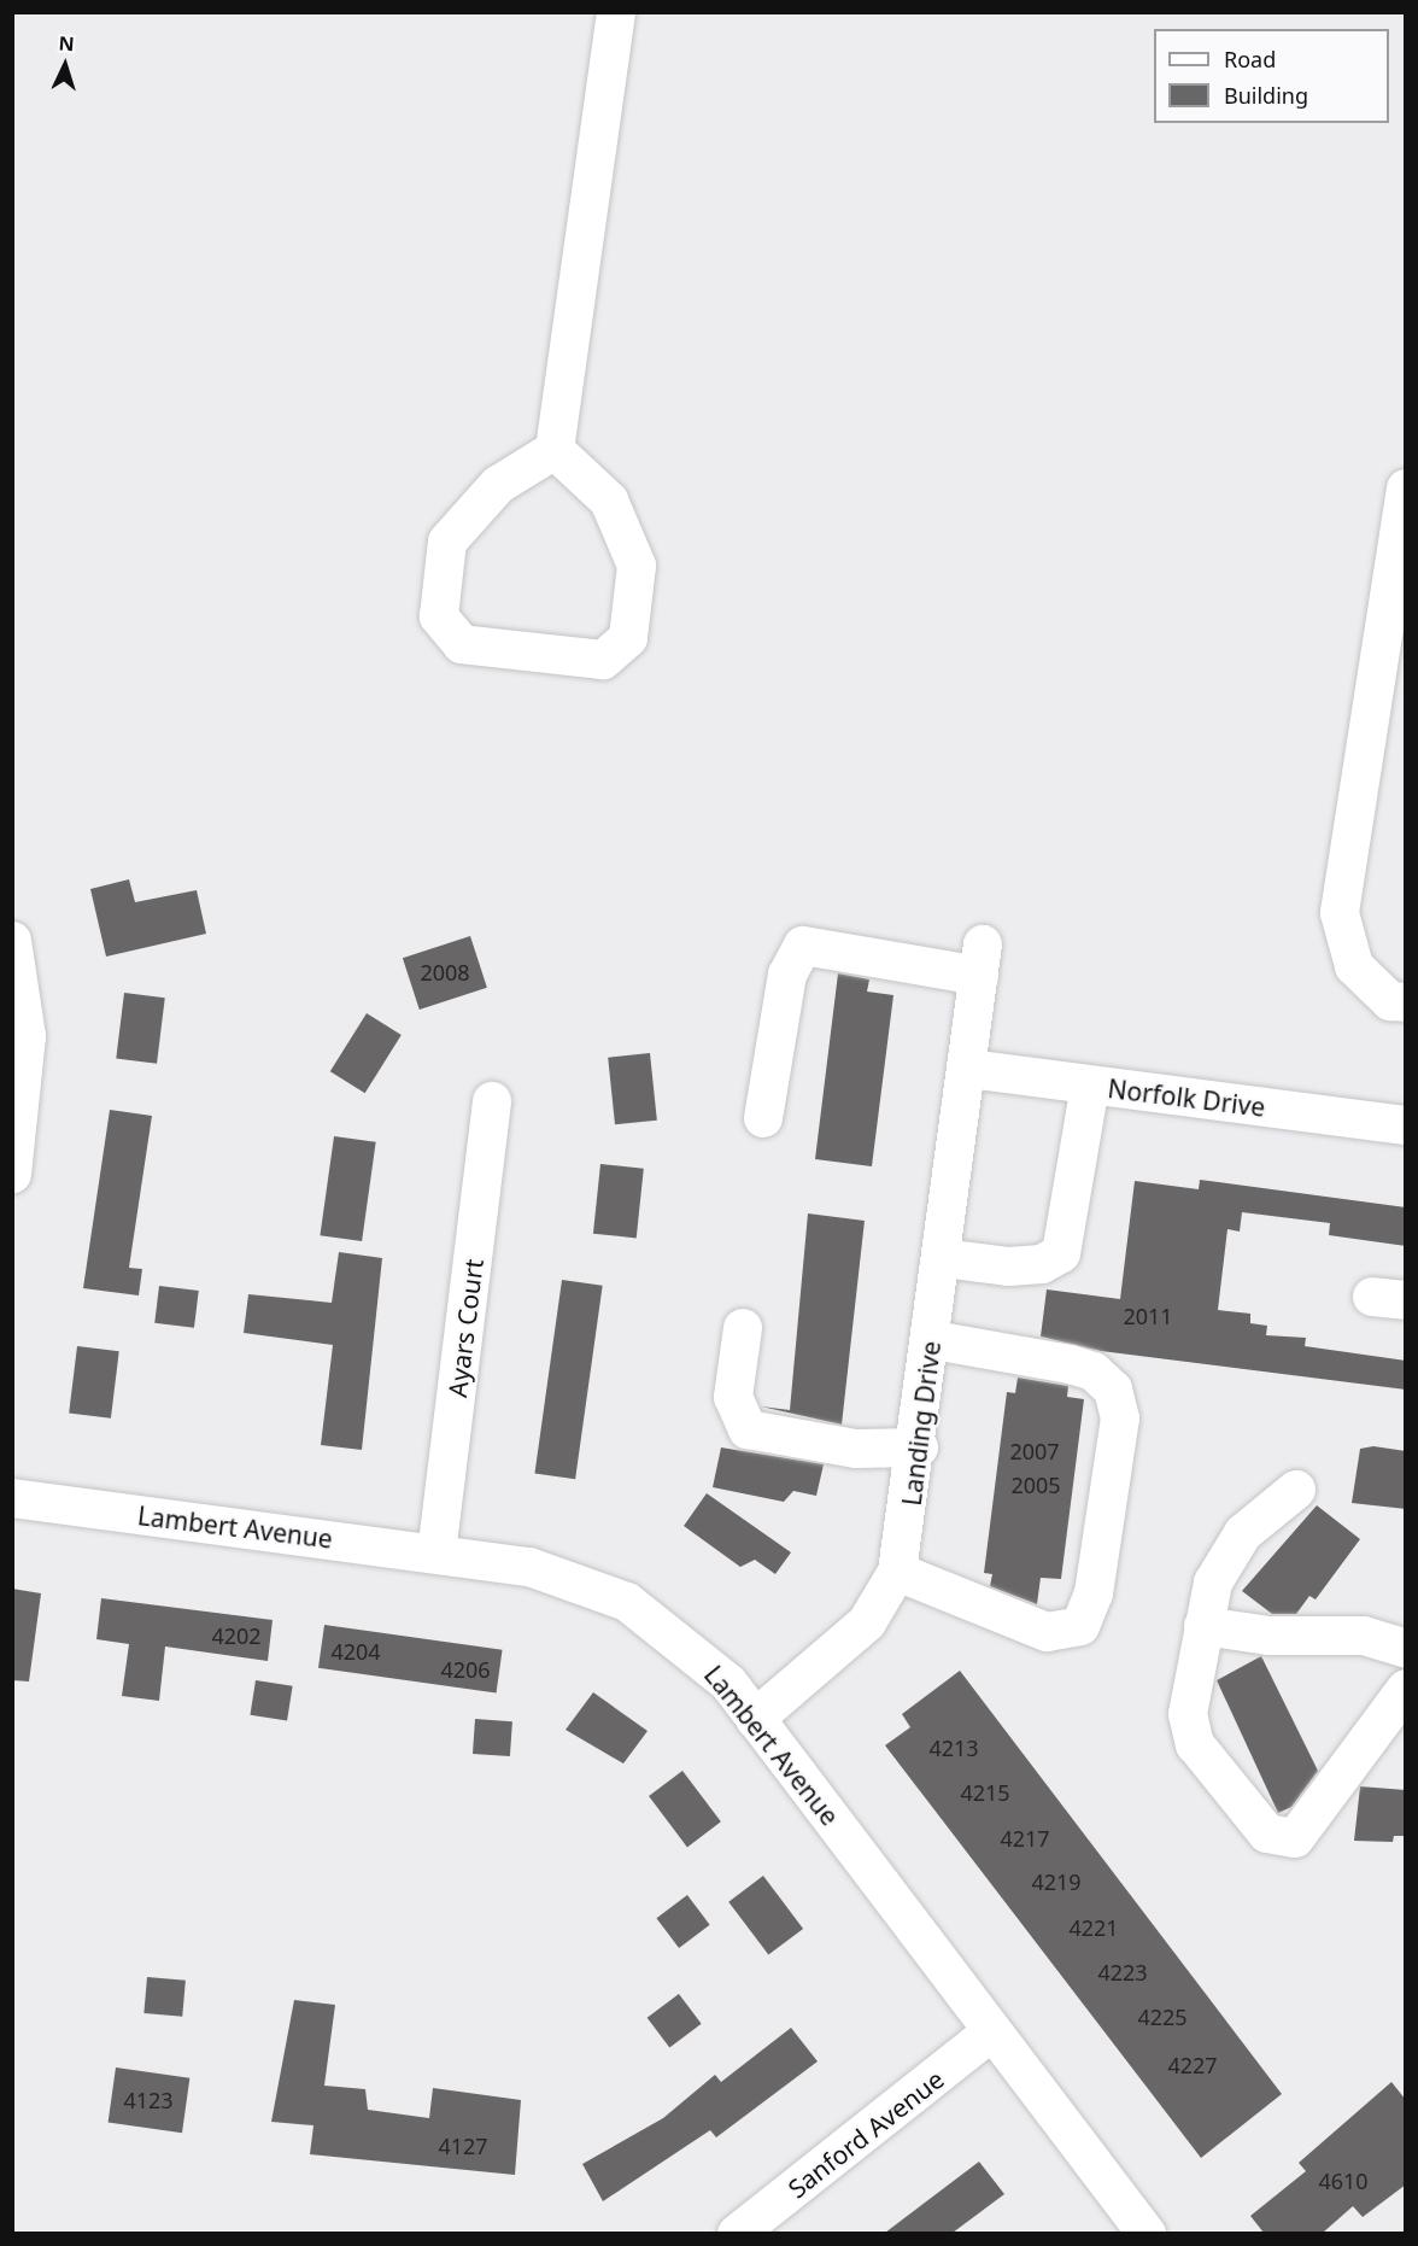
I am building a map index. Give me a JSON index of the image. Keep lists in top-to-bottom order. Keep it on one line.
{"streets":{"street":["Norfolk Drive","Ayars Court","Landing Drive","Lambert Avenue","Sanford Avenue"]},"crossings":[["Norfolk Drive","Landing Drive"],["Ayars Court","Lambert Avenue"],["Landing Drive","Lambert Avenue"],["Lambert Avenue","Sanford Avenue"]],"house_numbers":["2008","2011","2007","2005","4202","4204","4206","4213","4215","4217","4219","4221","4223","4225","4227","4123","4127","4610"],"legend":["Road","Building"],"north":"top"}
